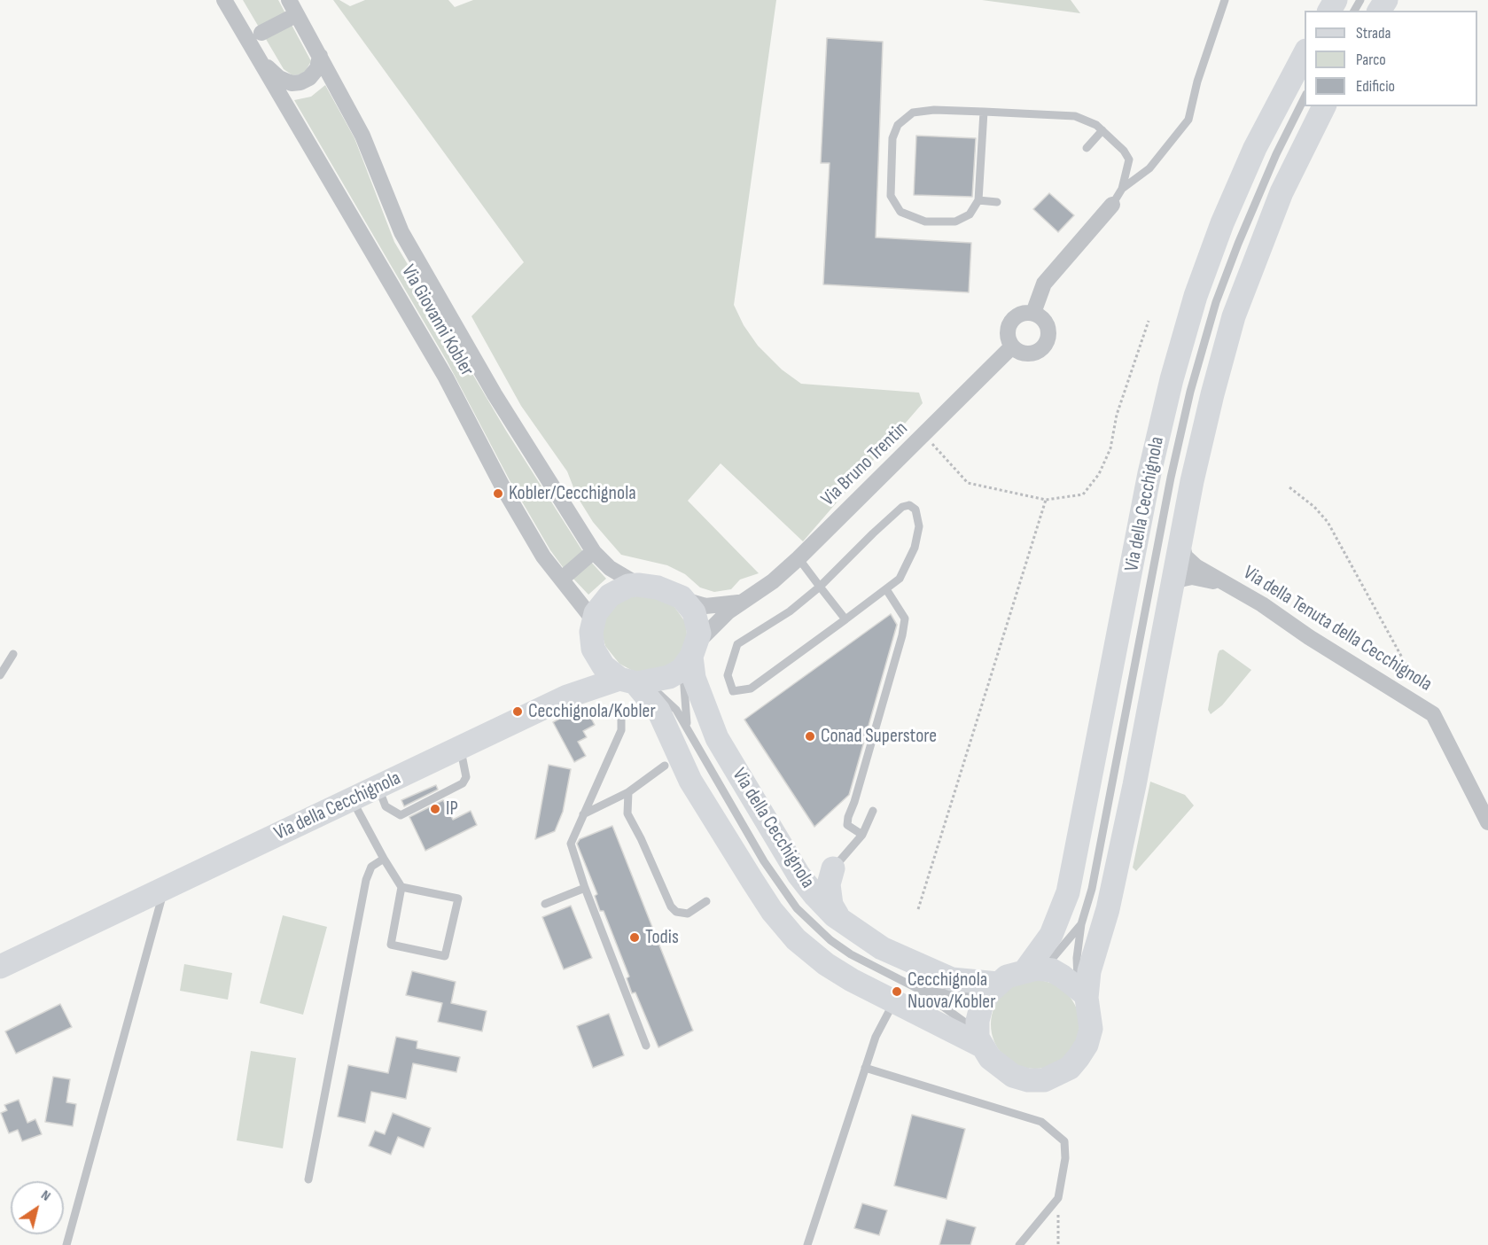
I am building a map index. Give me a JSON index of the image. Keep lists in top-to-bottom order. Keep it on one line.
{"streets":{"street":["Via Giovanni Kobler","Via Bruno Trentin","Via della Cecchignola","Via della Tenuta della Cecchignola"]},"crossings":[["Via Giovanni Kobler","Via Bruno Trentin"],["Via Giovanni Kobler","Via della Cecchignola"],["Via Bruno Trentin","Via della Cecchignola"],["Via della Cecchignola","Via della Tenuta della Cecchignola"]],"places":["Kobler/Cecchignola","Cecchignola/Kobler","Conad Superstore","IP","Todis","Cecchignola Nuova/Kobler"],"legend":["Strada","Parco","Edificio"],"north":"top right"}
